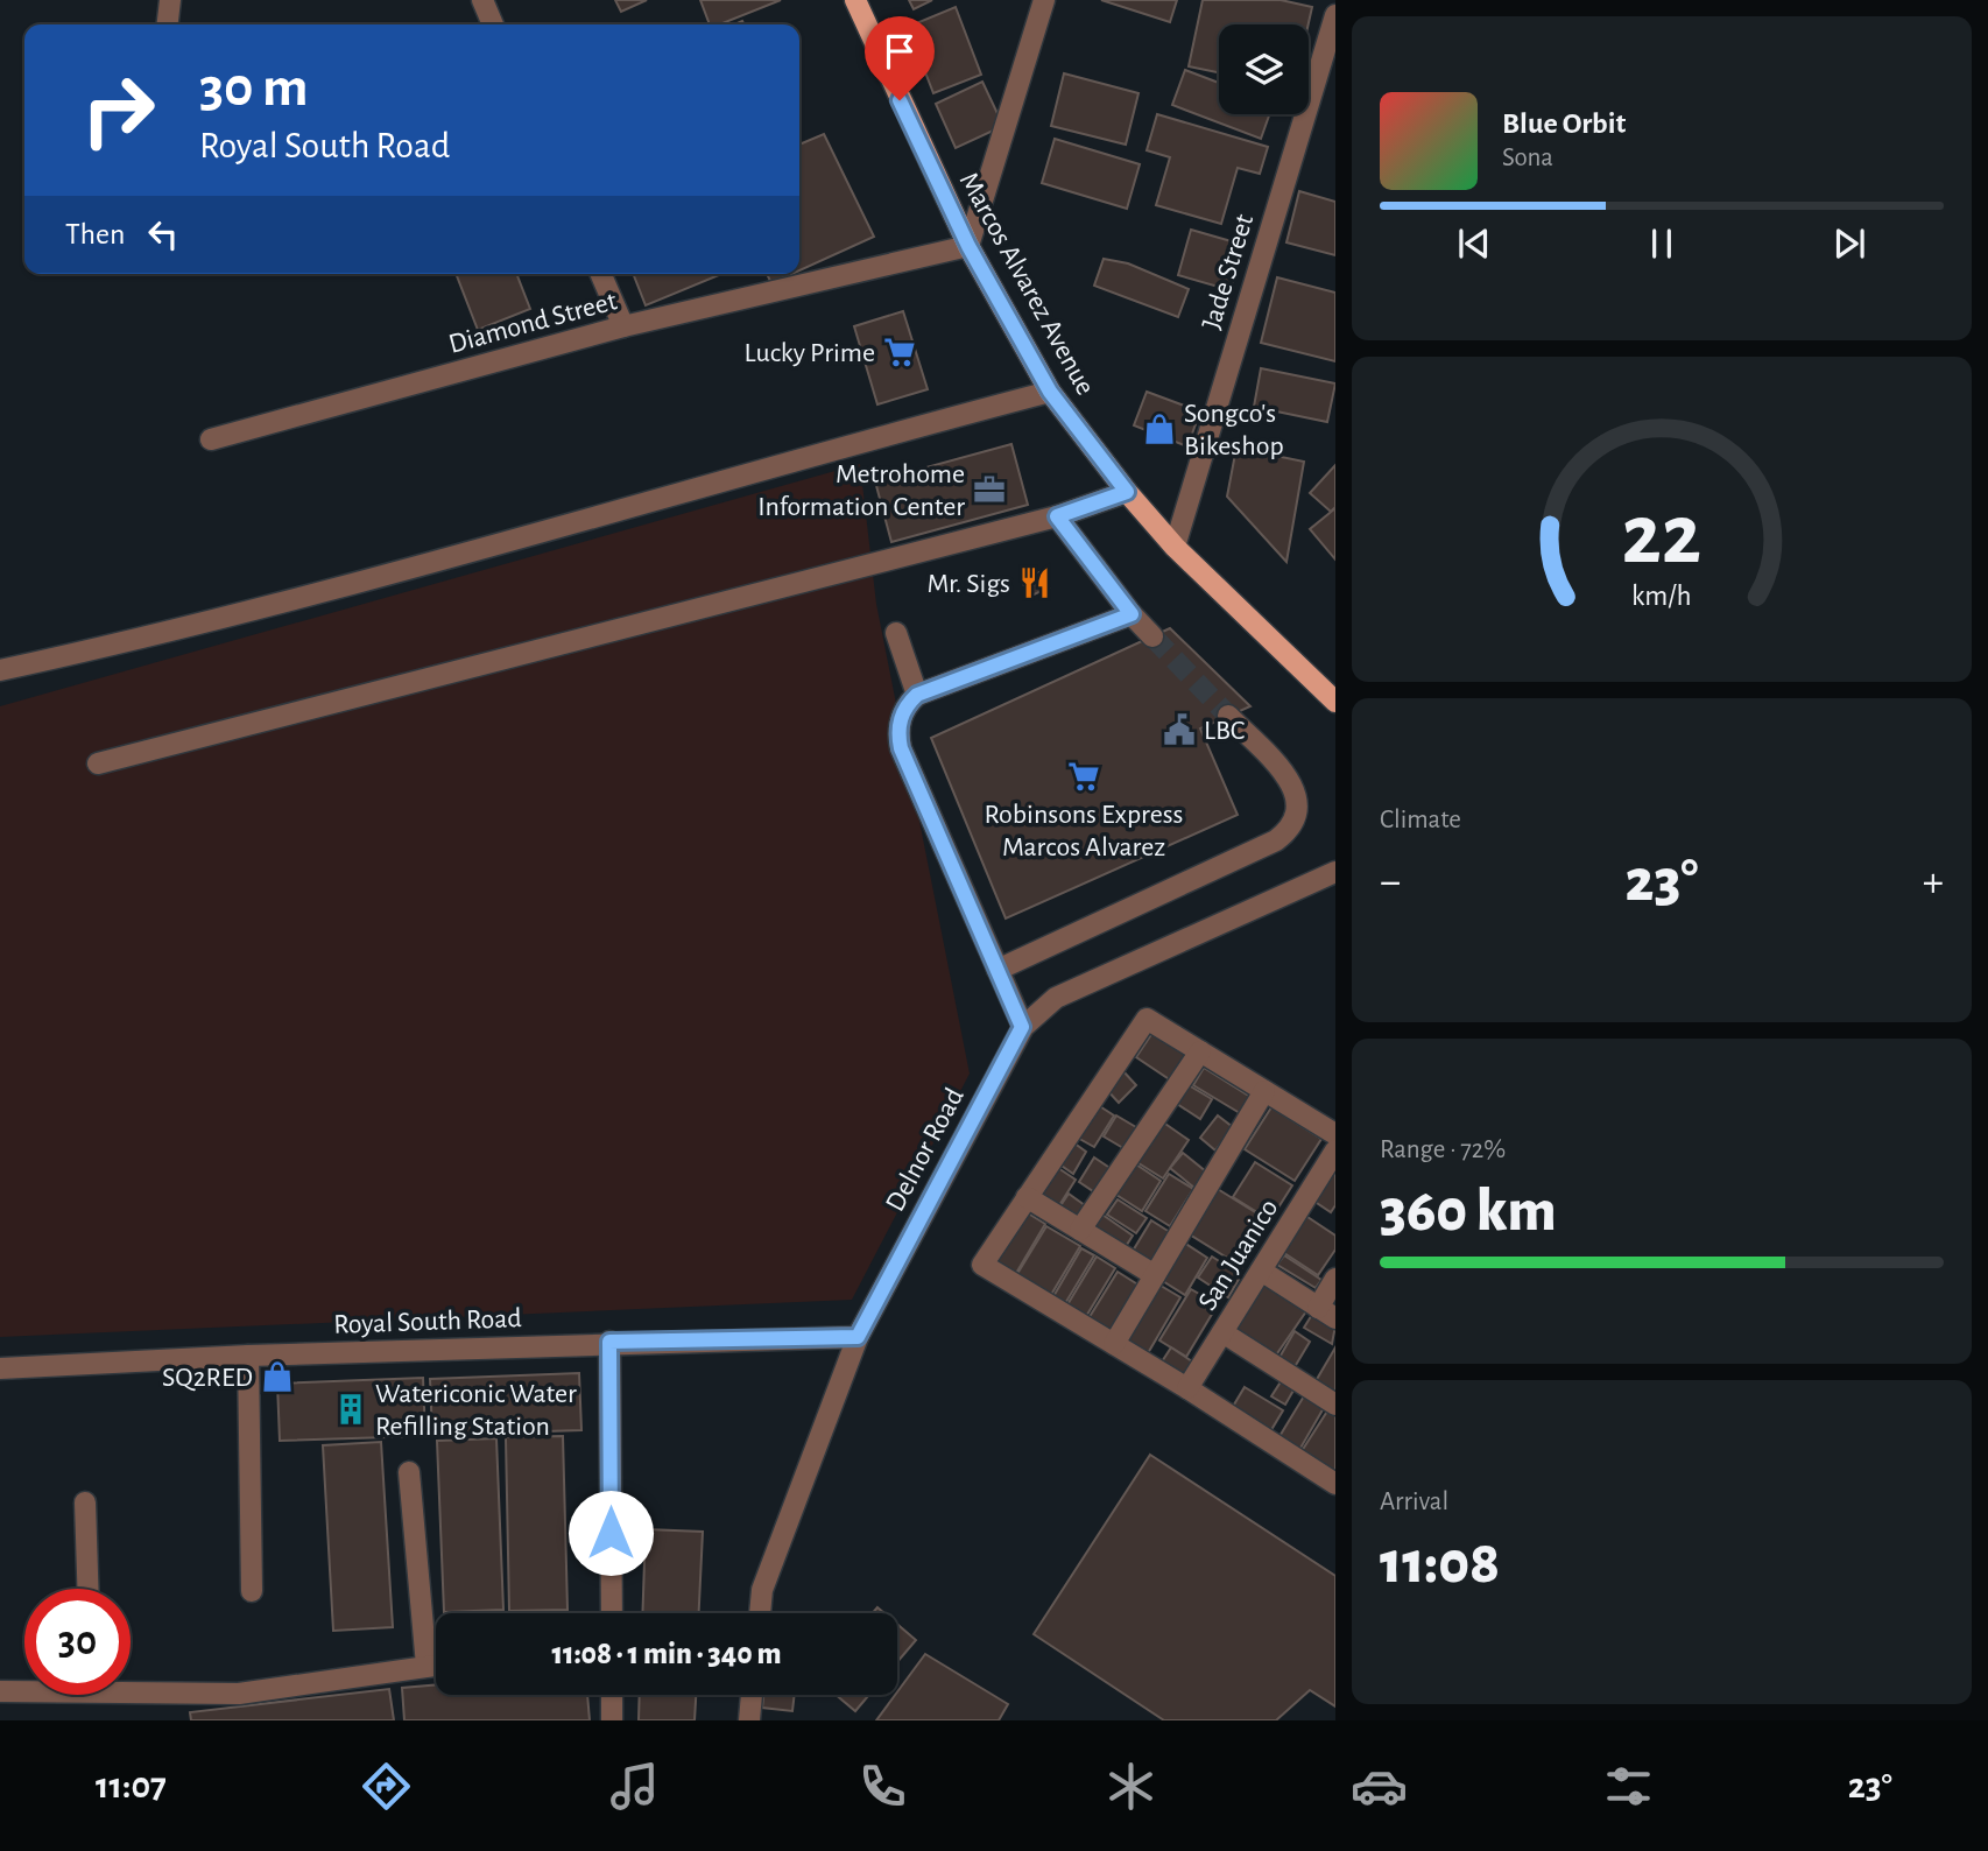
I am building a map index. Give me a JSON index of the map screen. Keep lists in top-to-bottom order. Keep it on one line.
{"streets":{"main road":["Marcos Alvarez Avenue"],"street":["Jade Street","Diamond Street","Delnor Road","San Juanico","Royal South Road"]},"crossings":[["Jade Street","Marcos Alvarez Avenue"],["Marcos Alvarez Avenue","Diamond Street"],["Delnor Road","Royal South Road"]],"places":{"supermarket":["Lucky Prime","Robinsons Express Marcos Alvarez"],"shop":["Songco's Bikeshop","SQ2RED"],"office":["Metrohome Information Center"],"restaurant":["Mr. Sigs"],"public building":["LBC"],"building":["Watericonic Water Refilling Station"]},"page":{"turn":["30 m","Royal South Road"],"song":["Blue Orbit","Sona"],"then":"Then","tile":["Climate",["Range · 72%","360 km"],["Arrival","11:08"]],"heat":["−","23°","+"],"limit":"30","trip":"11:08 · 1 min · 340 m","tabs":["11:07","23°"],"gauge":["22","km/h"]}}
